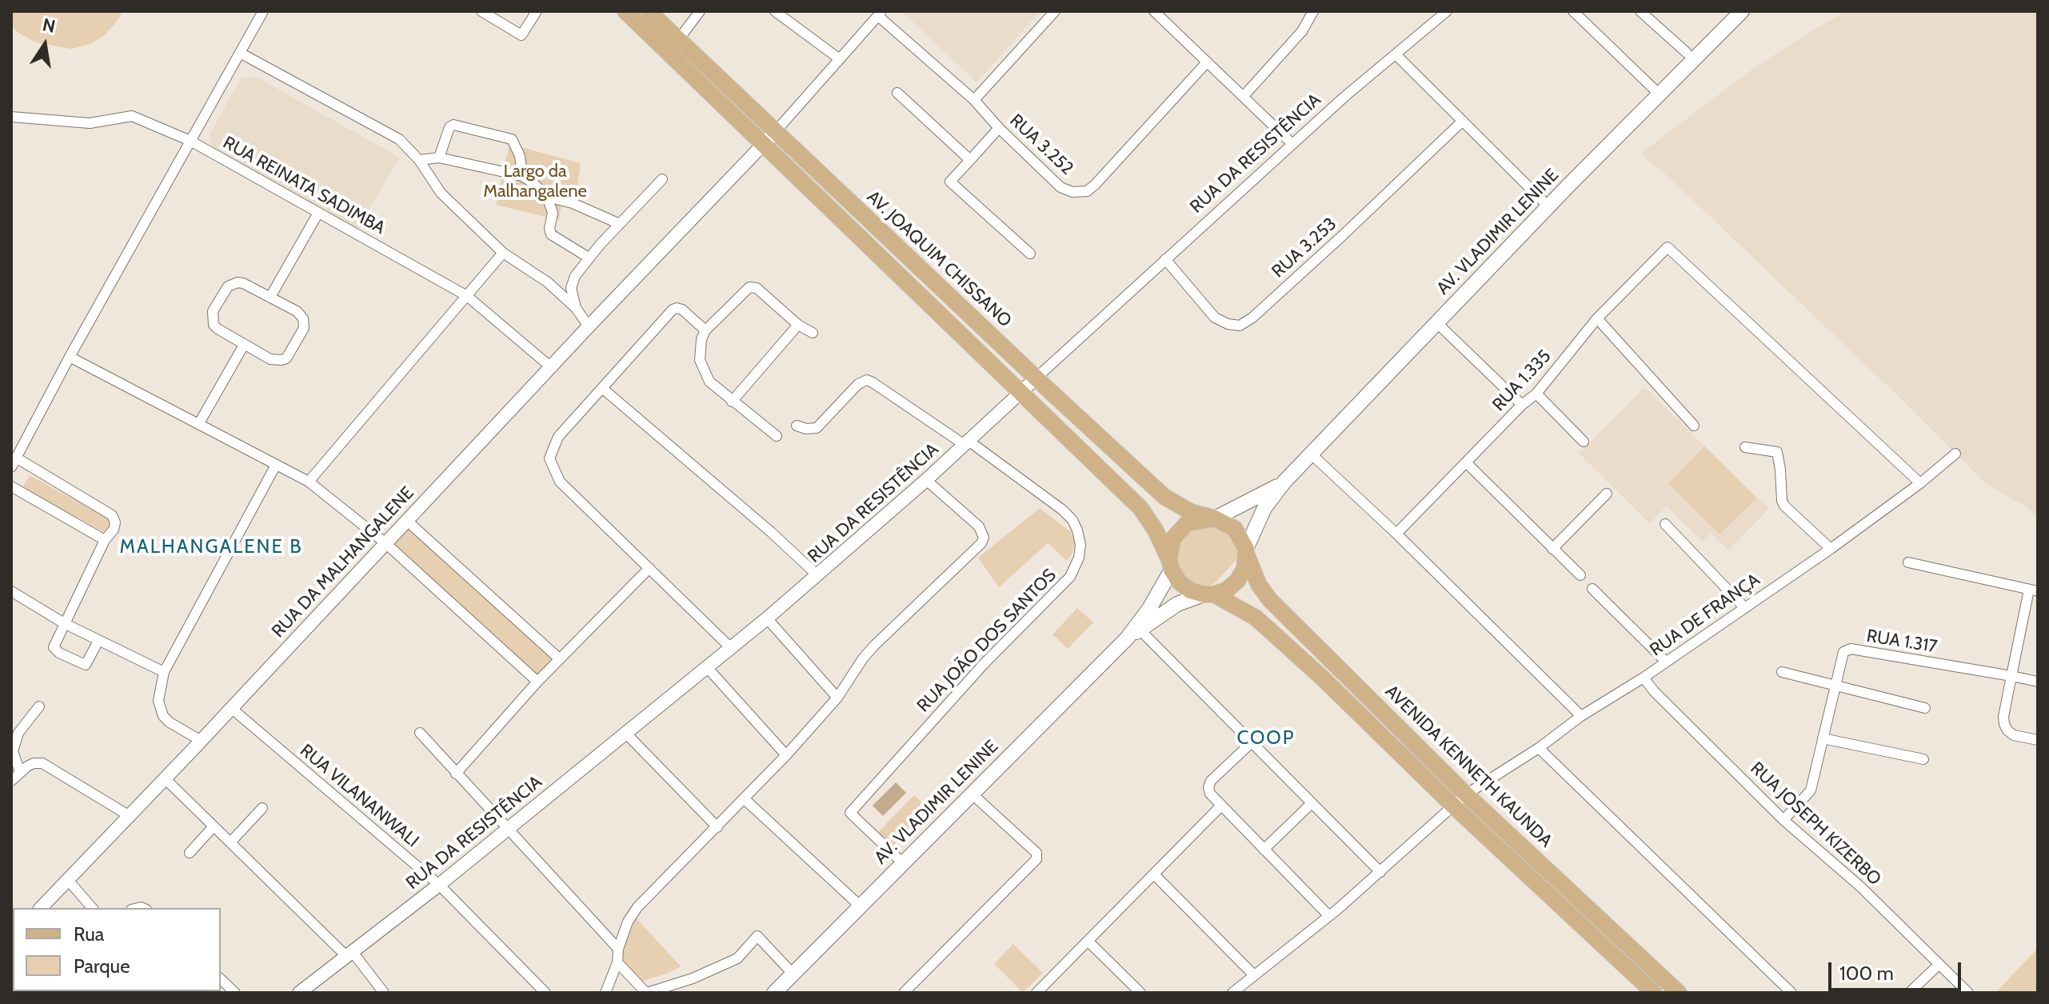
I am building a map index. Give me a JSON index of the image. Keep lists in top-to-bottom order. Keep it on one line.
{"streets":{"main road":["AV. VLADIMIR LENINE","AV. JOAQUIM CHISSANO","AVENIDA KENNETH KAUNDA"],"street":["RUA 3.252","RUA DA RESISTÊNCIA","RUA REINATA SADIMBA","RUA 3.253","RUA 1.335","RUA DA MALHANGALENE","RUA DE FRANÇA","RUA JOÃO DOS SANTOS","RUA 1.317","RUA VILANANWALI","RUA JOSEPH KIZERBO"]},"crossings":[["RUA DA RESISTÊNCIA","RUA 3.253"],["RUA DA RESISTÊNCIA","AV. JOAQUIM CHISSANO"],["RUA DA RESISTÊNCIA","RUA JOÃO DOS SANTOS"],["RUA DA RESISTÊNCIA","RUA VILANANWALI"],["RUA REINATA SADIMBA","RUA DA MALHANGALENE"],["AV. VLADIMIR LENINE","AV. JOAQUIM CHISSANO"],["AV. VLADIMIR LENINE","RUA JOÃO DOS SANTOS"],["AV. VLADIMIR LENINE","AVENIDA KENNETH KAUNDA"],["AV. JOAQUIM CHISSANO","RUA DA MALHANGALENE"],["AV. JOAQUIM CHISSANO","AVENIDA KENNETH KAUNDA"],["RUA 1.335","RUA DE FRANÇA"],["RUA DA MALHANGALENE","RUA VILANANWALI"],["RUA DE FRANÇA","AVENIDA KENNETH KAUNDA"],["RUA DE FRANÇA","RUA JOSEPH KIZERBO"],["RUA 1.317","RUA JOSEPH KIZERBO"]],"districts":["MALHANGALENE B","COOP"],"parks":["Largo da Malhangalene"],"legend":["Rua","Parque"],"scale_bar":"100 m","north":"top"}
